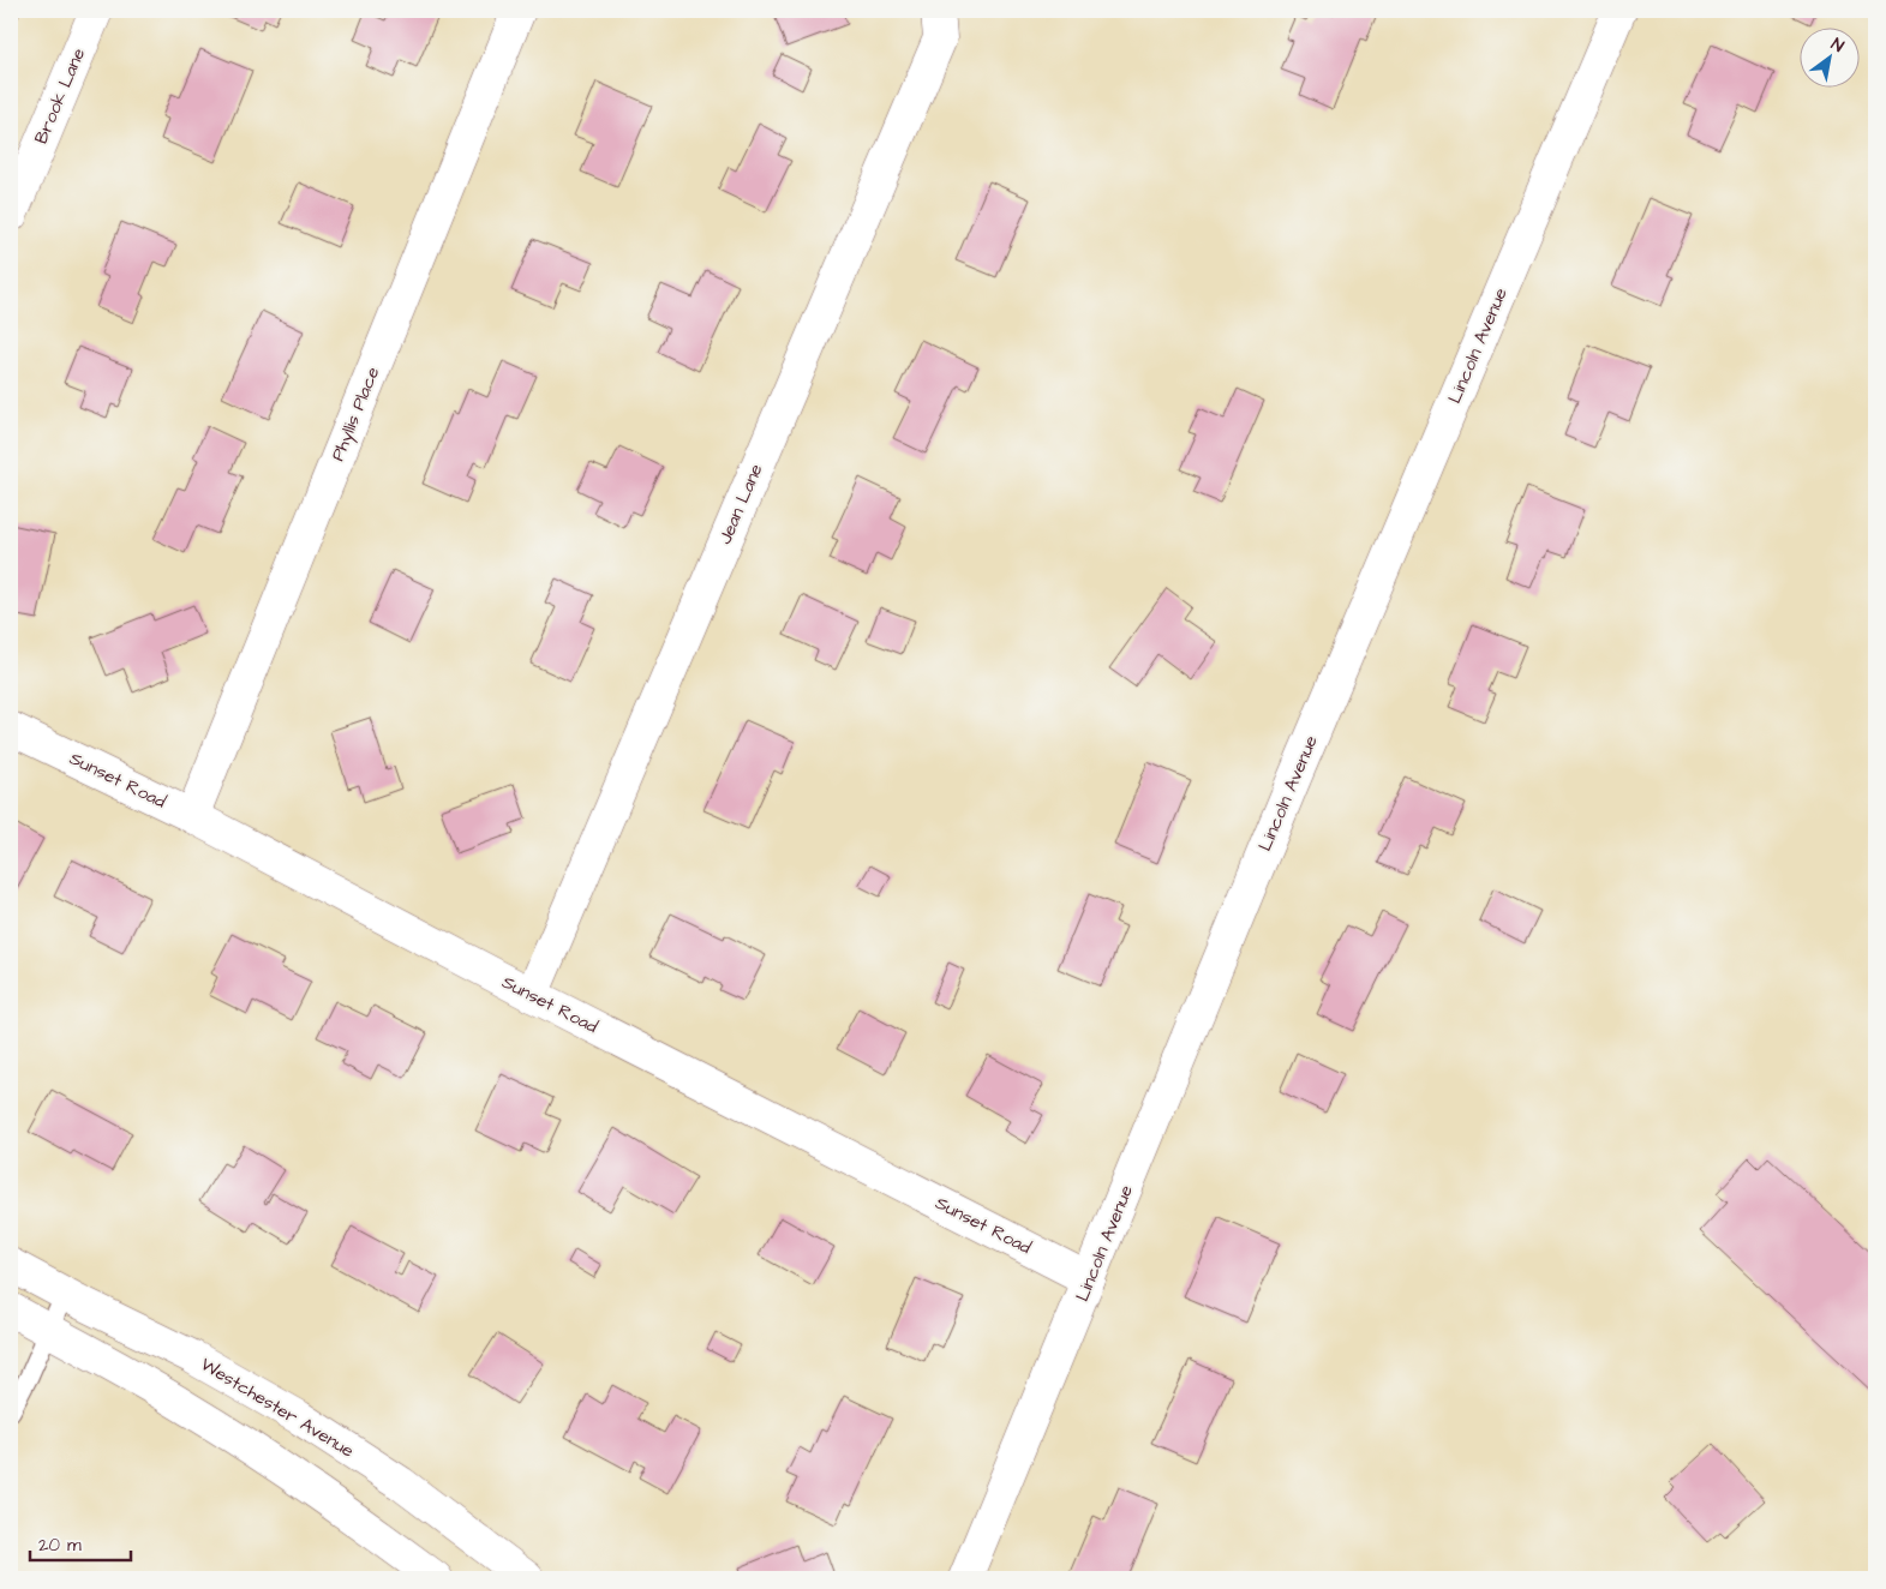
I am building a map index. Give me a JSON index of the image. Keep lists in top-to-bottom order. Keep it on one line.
{"streets":{"street":["Brook Lane","Lincoln Avenue","Phyllis Place","Jean Lane","Sunset Road","Westchester Avenue"]},"crossings":[["Lincoln Avenue","Sunset Road"],["Phyllis Place","Sunset Road"],["Jean Lane","Sunset Road"]],"scale_bar":"20 m","north":"top right"}
